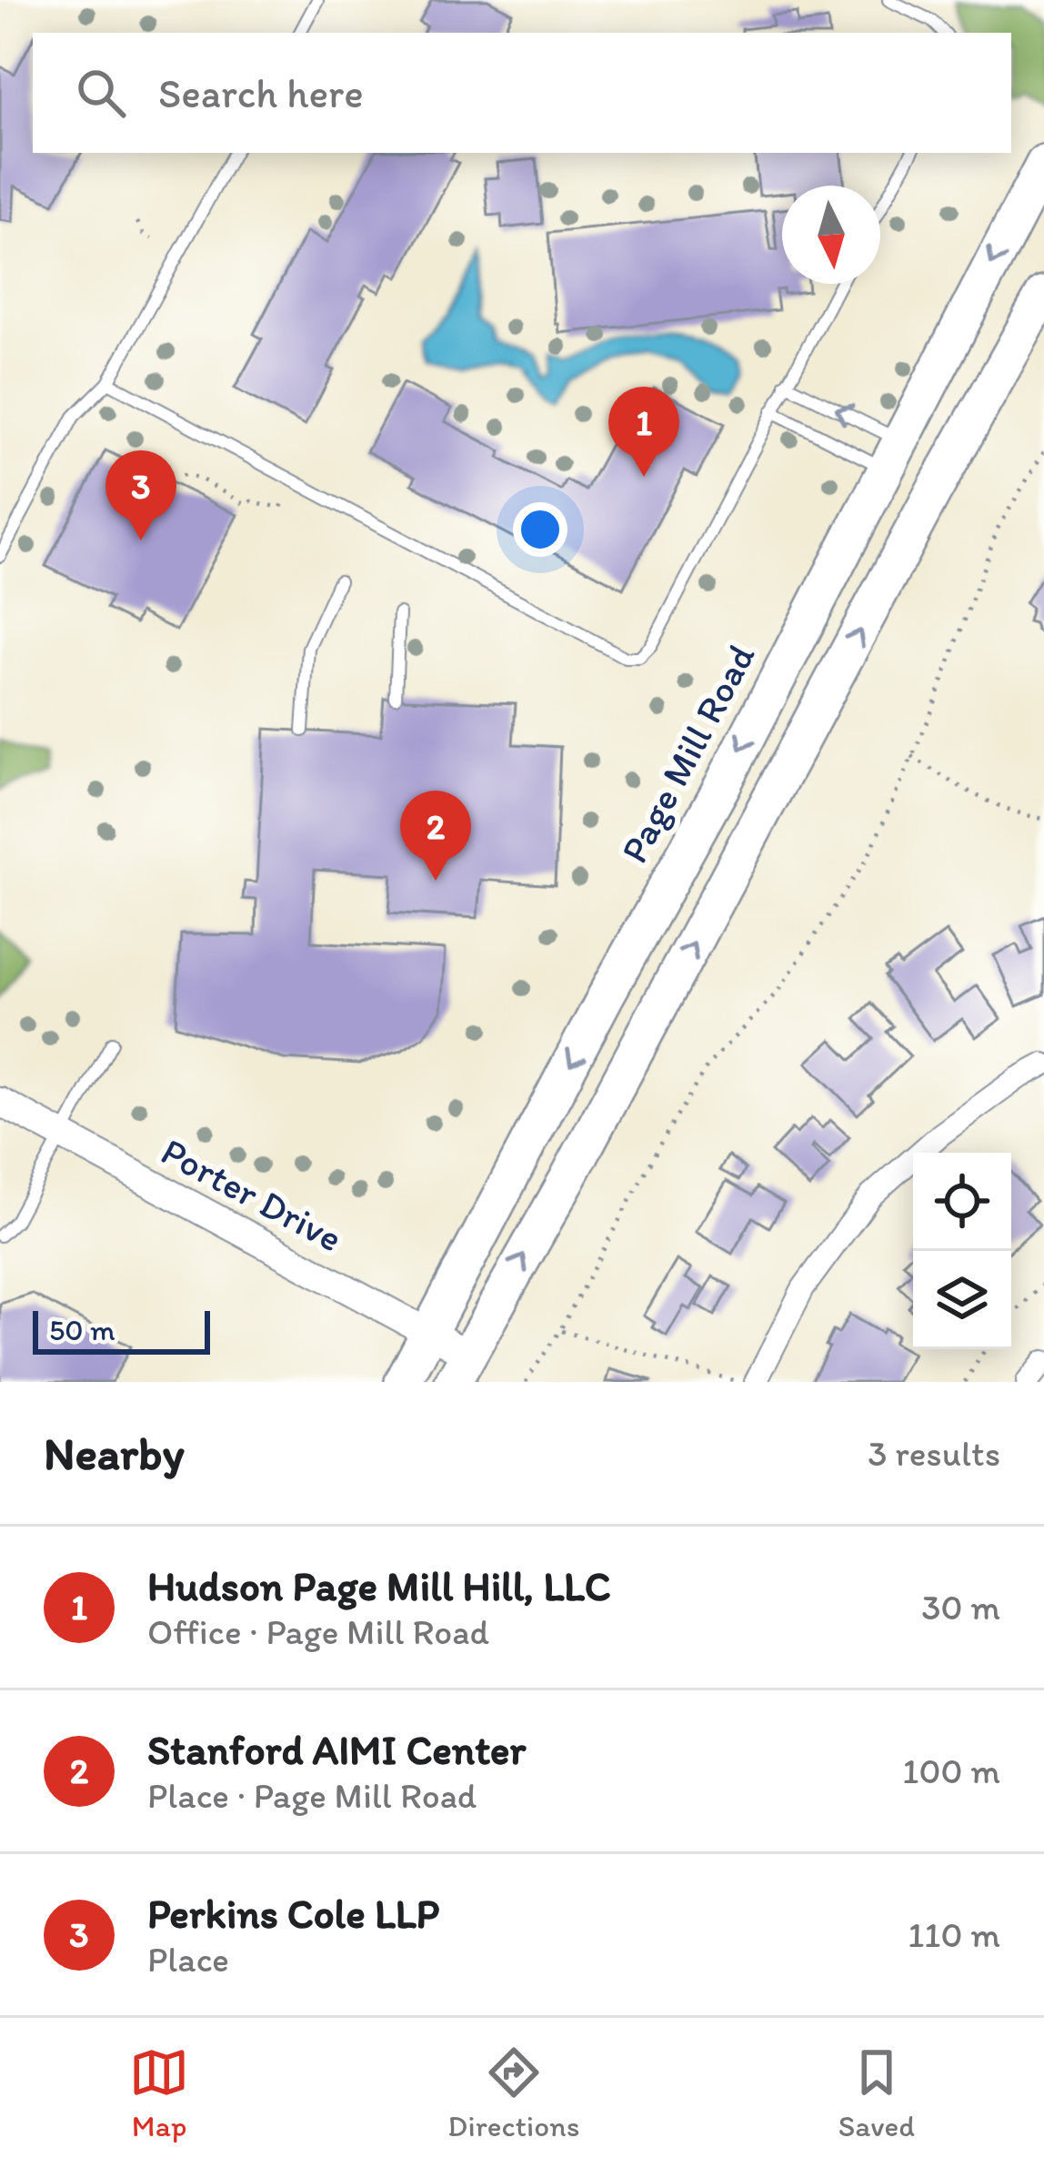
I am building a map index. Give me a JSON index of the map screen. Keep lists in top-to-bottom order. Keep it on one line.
{"streets":{"main road":["Page Mill Road"],"street":["Porter Drive"]},"crossings":[["Page Mill Road","Porter Drive"]],"scale_bar":"50 m","north":"bottom","page":{"search":"Search here","pins":["1","3","2"],"scale":"50 m","heading":["Nearby","3 results"],"list":[{"mark":"1","name":"Hudson Page Mill Hill, LLC","note":"Office · Page Mill Road","value":"30 m"},{"mark":"2","name":"Stanford AIMI Center","note":"Place · Page Mill Road","value":"100 m"},{"mark":"3","name":"Perkins Cole LLP","note":"Place","value":"110 m"}],"nav":["Map","Directions","Saved"]}}
